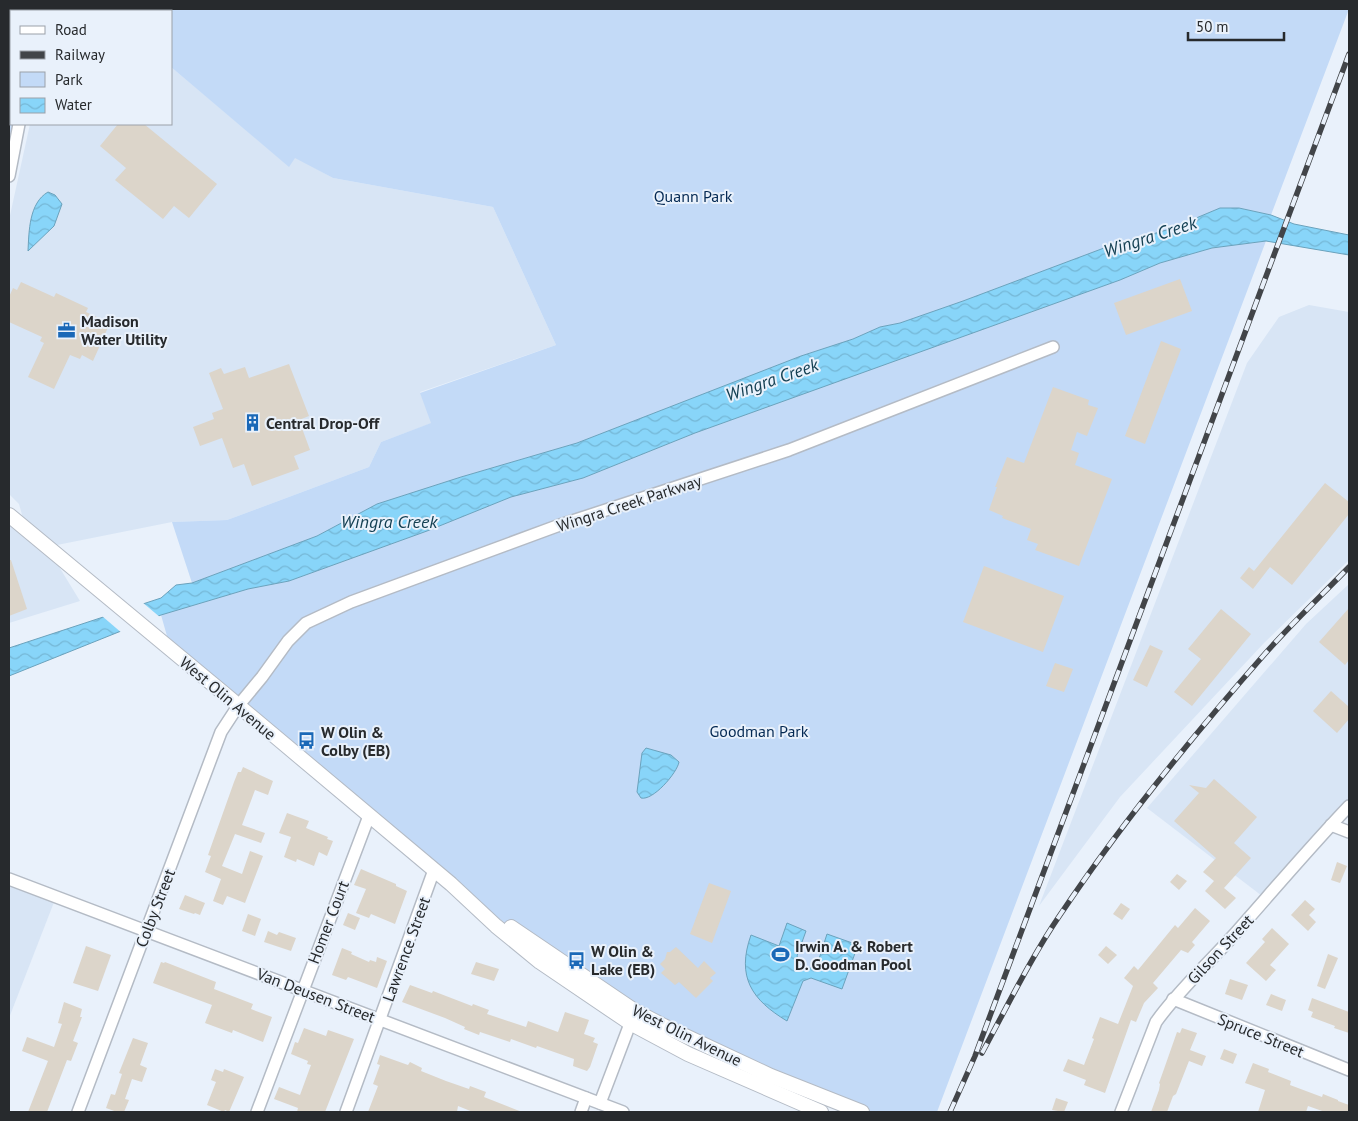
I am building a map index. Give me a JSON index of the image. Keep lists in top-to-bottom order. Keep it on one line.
{"streets":{"street":["Wingra Creek Parkway","West Olin Avenue","Colby Street","Homer Court","Lawrence Street","Gilson Street","Van Deusen Street","Spruce Street"]},"crossings":[["Wingra Creek Parkway","West Olin Avenue"],["Wingra Creek Parkway","Colby Street"],["West Olin Avenue","Colby Street"],["West Olin Avenue","Homer Court"],["West Olin Avenue","Lawrence Street"],["Colby Street","Van Deusen Street"],["Homer Court","Van Deusen Street"],["Lawrence Street","Van Deusen Street"],["Gilson Street","Spruce Street"]],"water":["Wingra Creek"],"parks":["Quann Park","Goodman Park"],"places":{"office":["Madison Water Utility"],"building":["Central Drop-Off"],"bus stop":["W Olin & Colby (EB)","W Olin & Lake (EB)"],"sports":["Irwin A. & Robert D. Goodman Pool"]},"legend":["Road","Railway","Park","Water"],"scale_bar":"50 m"}
